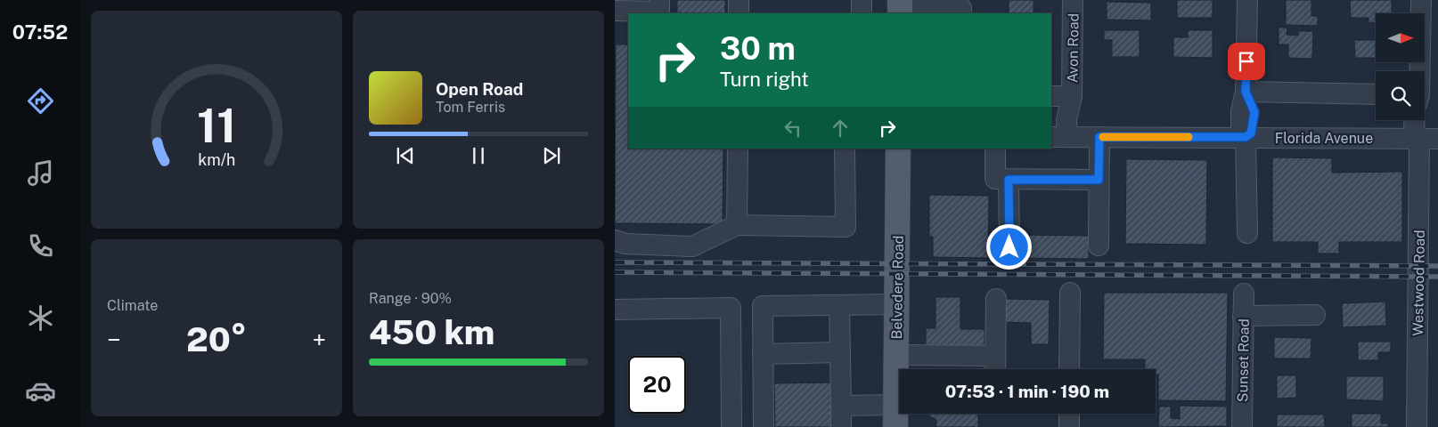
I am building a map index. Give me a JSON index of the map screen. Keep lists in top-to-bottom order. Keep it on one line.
{"streets":{"main road":["Belvedere Road"],"street":["Avon Road","Florida Avenue","Westwood Road","Sunset Road"]},"crossings":[["Avon Road","Florida Avenue"],["Florida Avenue","Westwood Road"]],"north":"right","page":{"tabs":"07:52","turn":["30 m","Turn right"],"song":["Open Road","Tom Ferris"],"tile":["Climate",["Range · 90%","450 km"]],"heat":["−","20°","+"],"limit":"20","trip":"07:53 · 1 min · 190 m","gauge":["11","km/h"]}}
